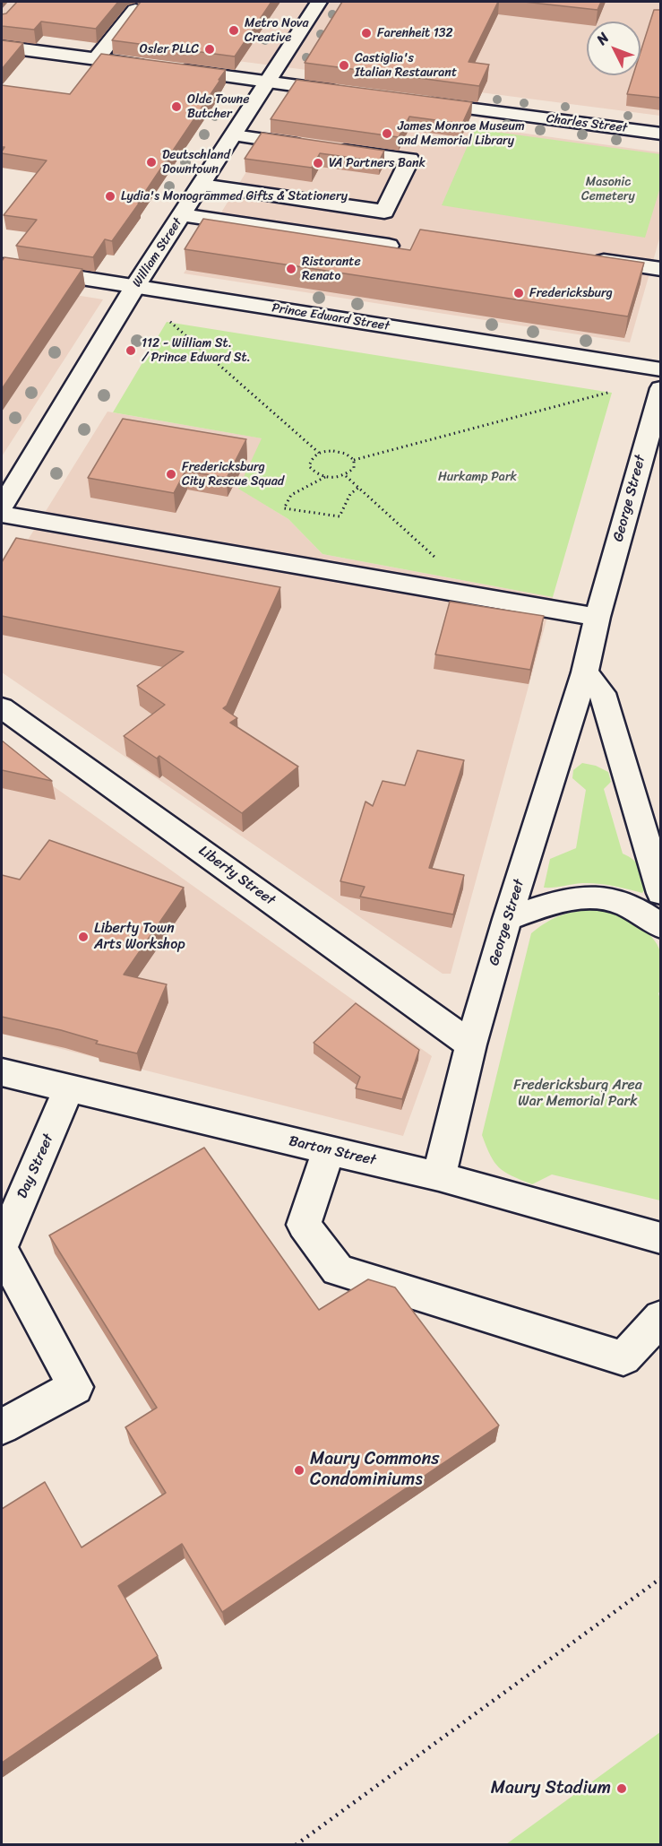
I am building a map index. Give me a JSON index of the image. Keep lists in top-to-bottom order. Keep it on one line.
{"streets":{"street":["Charles Street","William Street","Prince Edward Street","George Street","Liberty Street","Barton Street","Day Street"]},"crossings":[["William Street","Prince Edward Street"],["George Street","Liberty Street"],["George Street","Barton Street"],["Barton Street","Day Street"]],"parks":["Masonic Cemetery","Hurkamp Park","Fredericksburg Area War Memorial Park"],"places":["Metro Nova Creative","Farenheit 132","Osler PLLC","Castiglia's Italian Restaurant","Olde Towne Butcher","James Monroe Museum and Memorial Library","Deutschland Downtown","VA Partners Bank","Lydia's Monogrammed Gifts & Stationery","Ristorante Renato","Fredericksburg","112 - William St. / Prince Edward St.","Fredericksburg City Rescue Squad","Liberty Town Arts Workshop","Maury Commons Condominiums","Maury Stadium"],"north":"top left"}
